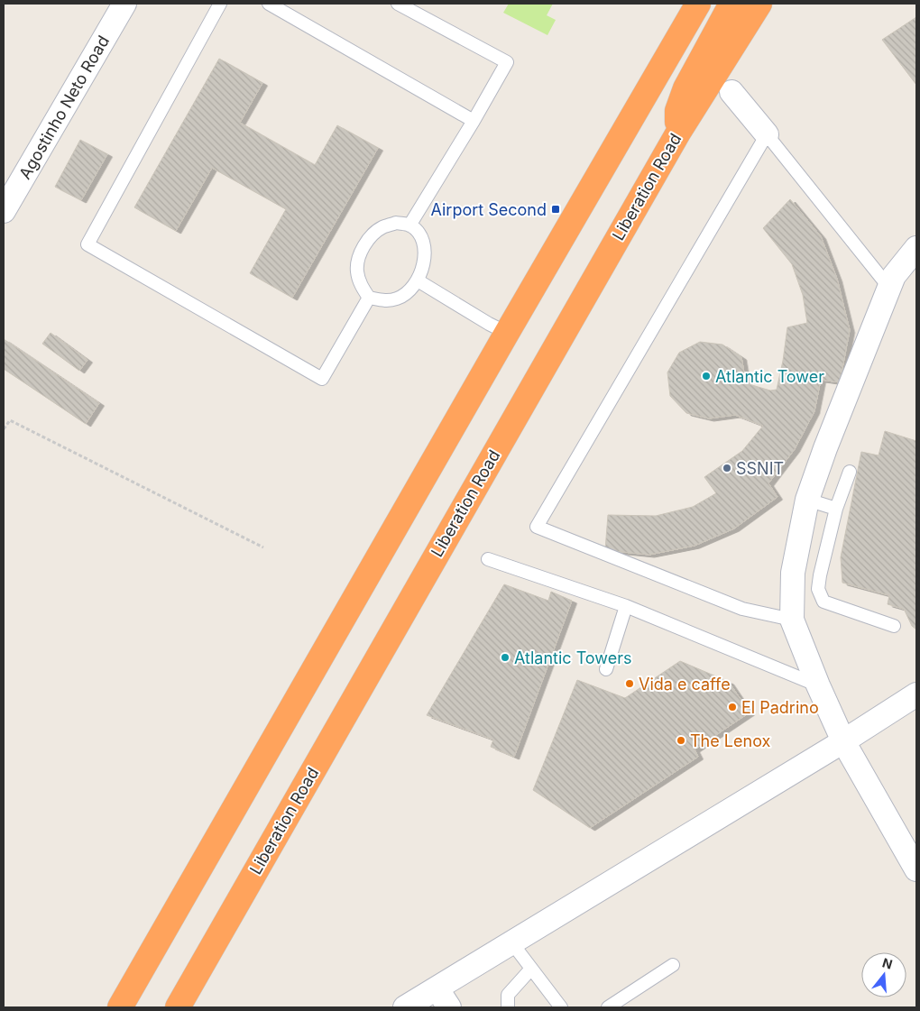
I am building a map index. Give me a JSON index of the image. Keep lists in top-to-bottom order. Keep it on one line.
{"streets":{"highway":["Liberation Road"],"street":["Agostinho Neto Road"]},"places":{"transit":["Airport Second"],"other":["Atlantic Tower","SSNIT","Atlantic Towers","Vida e caffe","El Padrino","The Lenox"]},"north":"top"}
